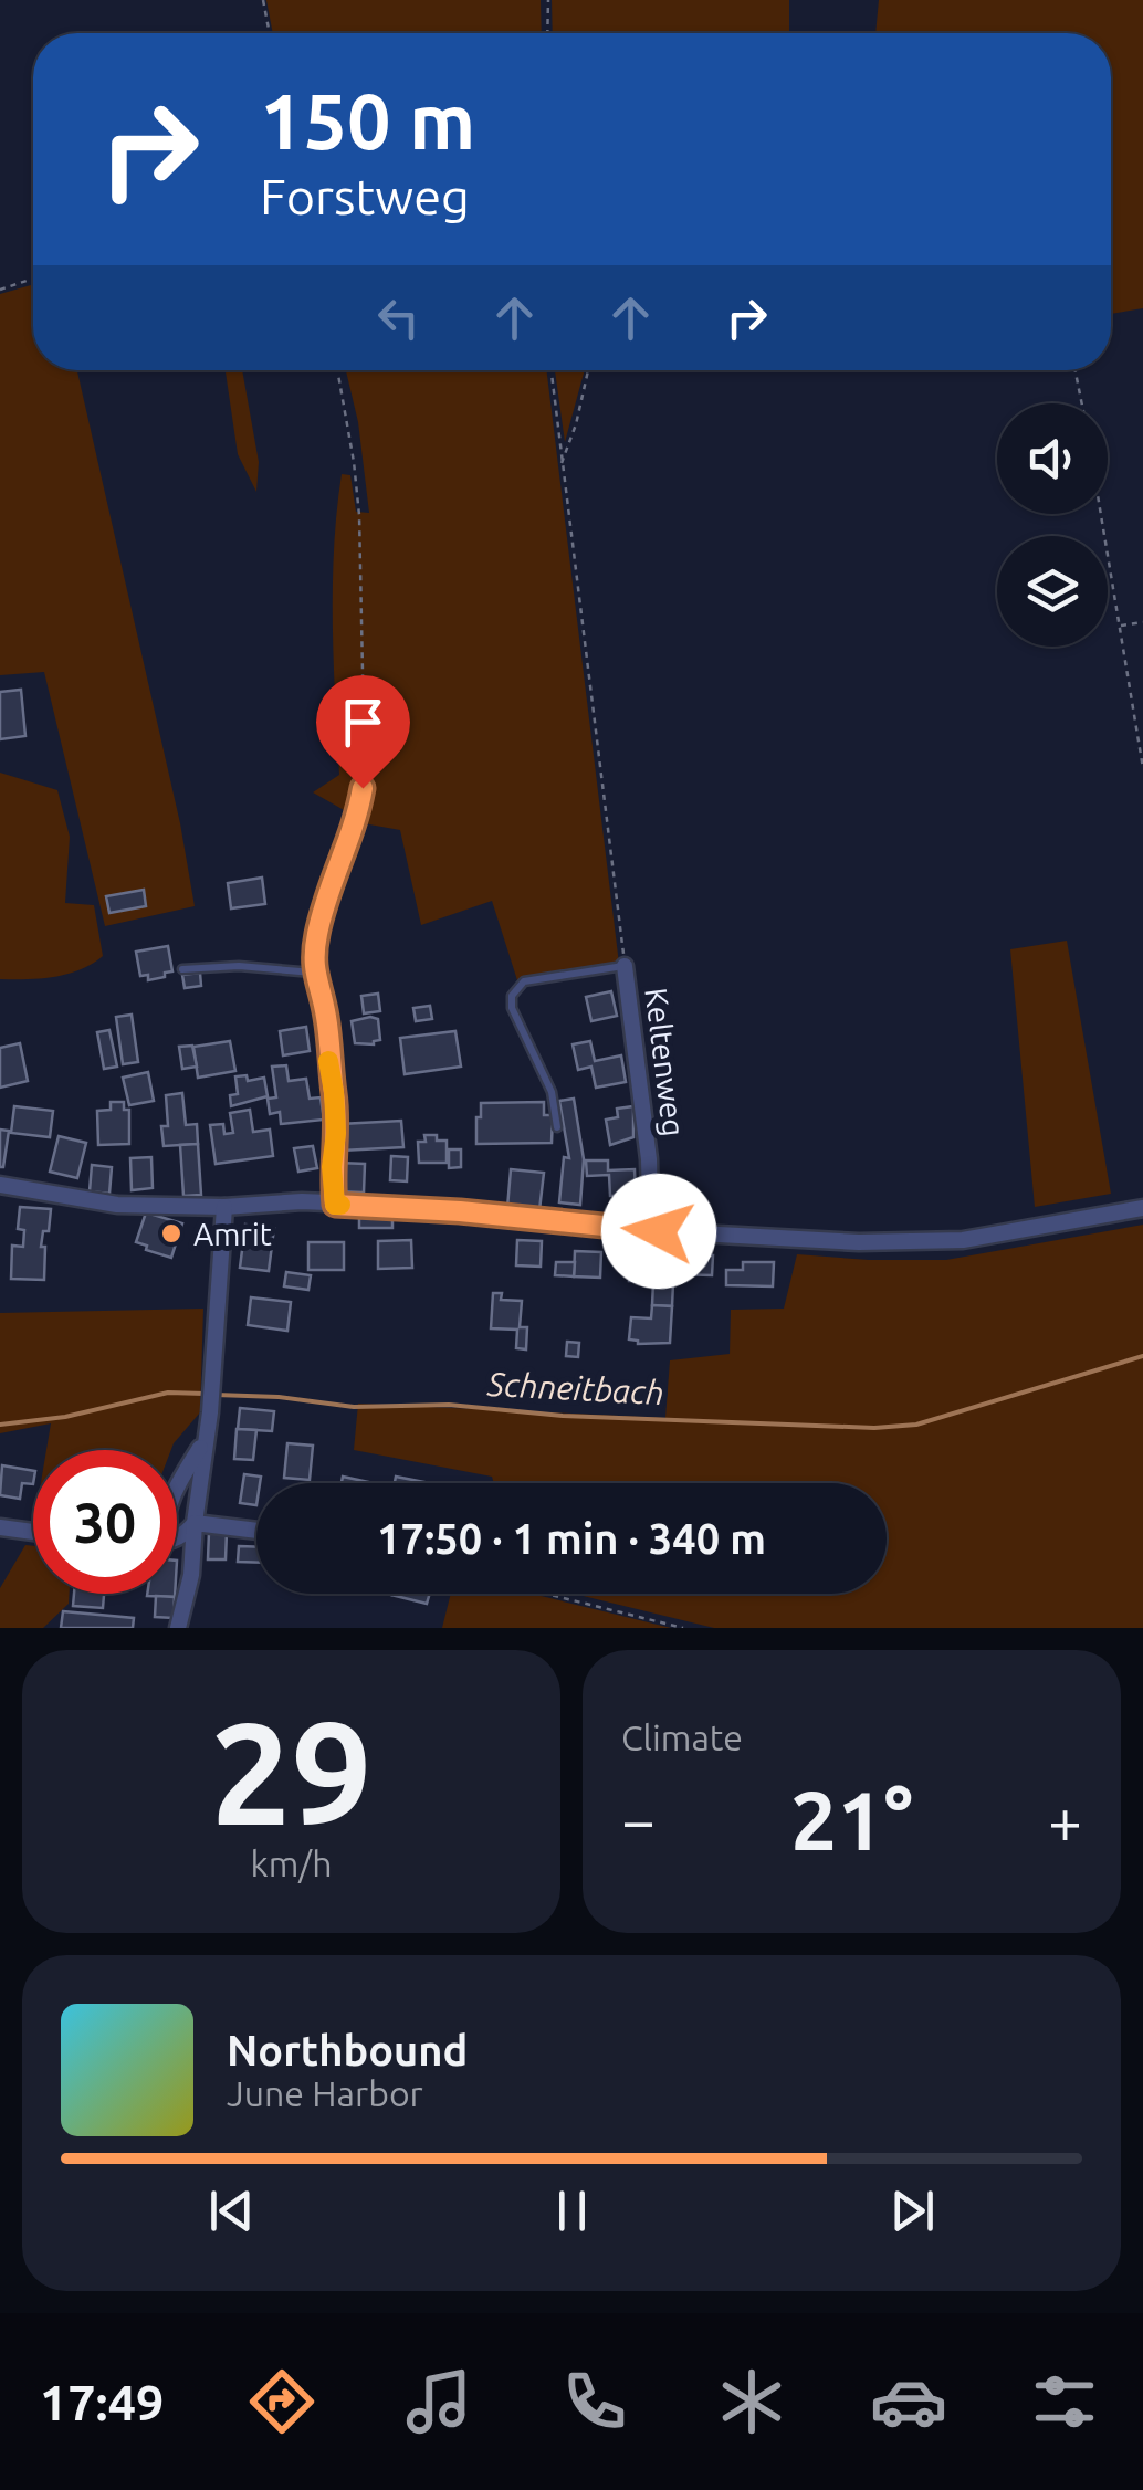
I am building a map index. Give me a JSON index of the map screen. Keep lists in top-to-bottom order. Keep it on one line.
{"streets":{"street":["Keltenweg"]},"water":["Schneitbach"],"places":["Amrit"],"page":{"turn":["150 m","Forstweg"],"limit":"30","trip":"17:50 · 1 min · 340 m","tile":[["29","km/h"],"Climate"],"heat":["−","21°","+"],"song":["Northbound","June Harbor"],"tabs":"17:49"}}
